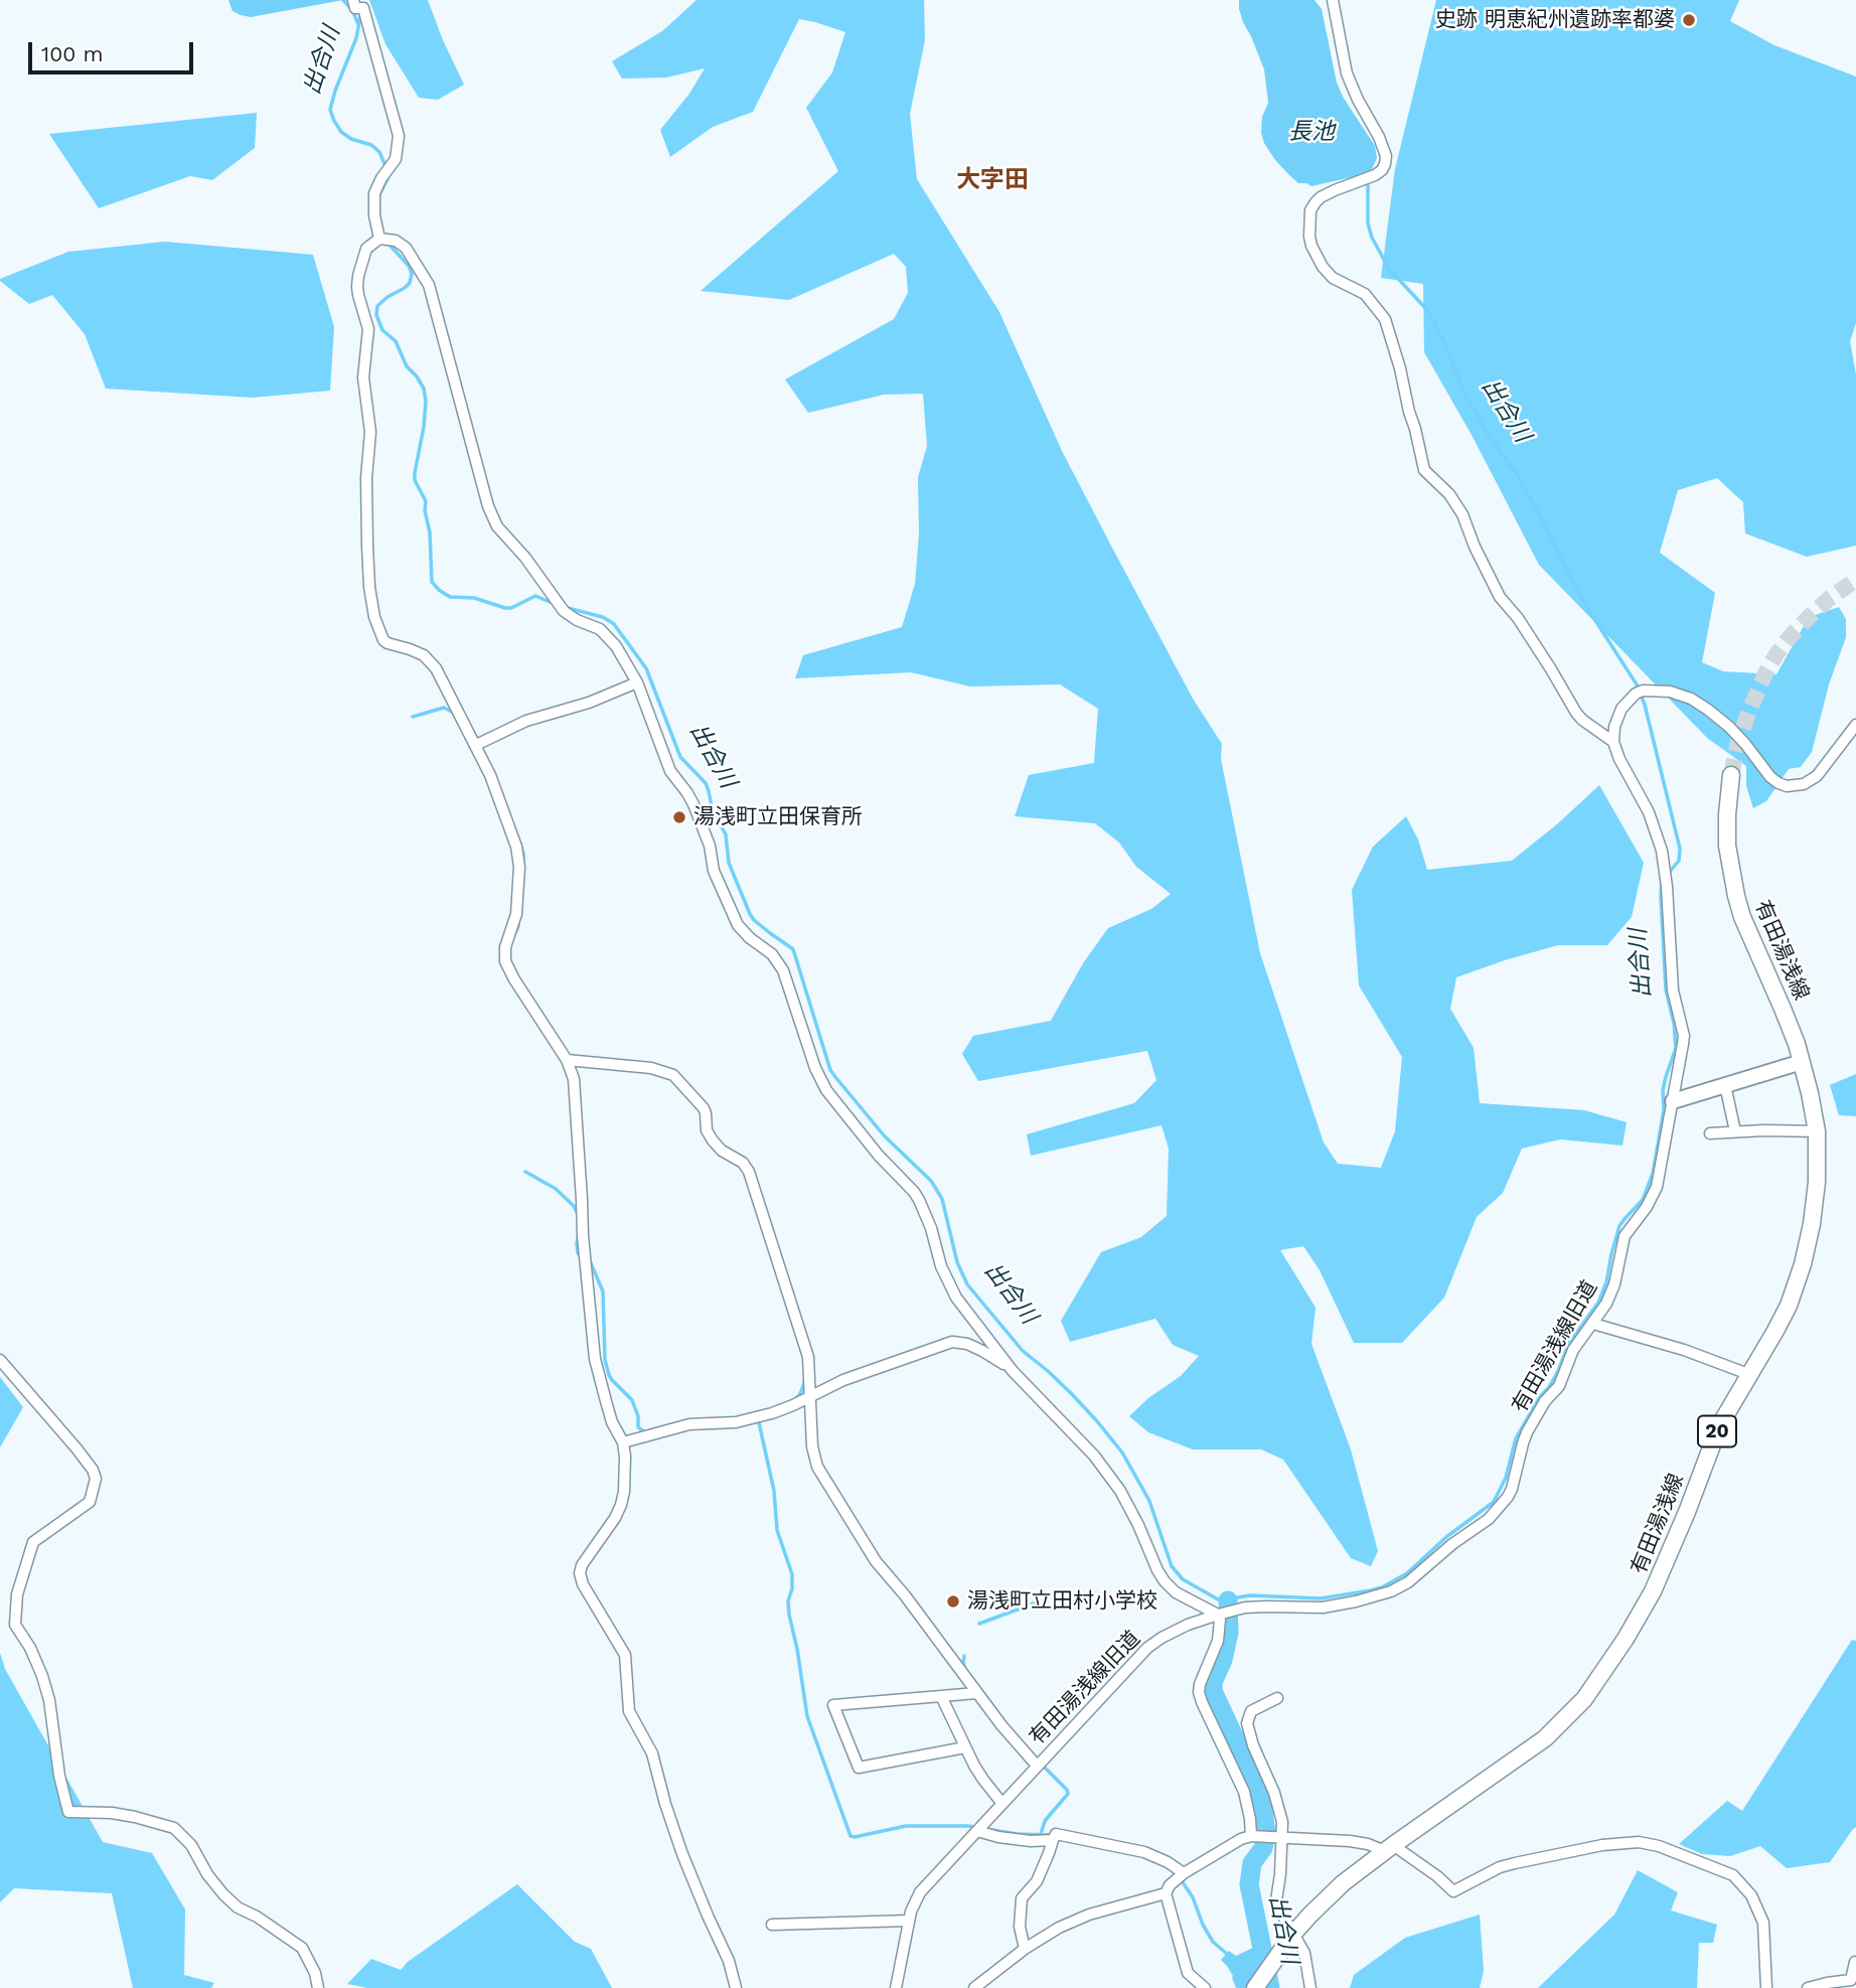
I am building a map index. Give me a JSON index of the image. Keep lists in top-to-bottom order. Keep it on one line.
{"streets":{"main road":["有田湯浅線","20"],"street":["有田湯浅線旧道"]},"districts":["大字田"],"water":["出合川","長池"],"places":["史跡 明恵紀州遺跡率都婆","湯浅町立田保育所","湯浅町立田村小学校"],"scale_bar":"100 m"}
